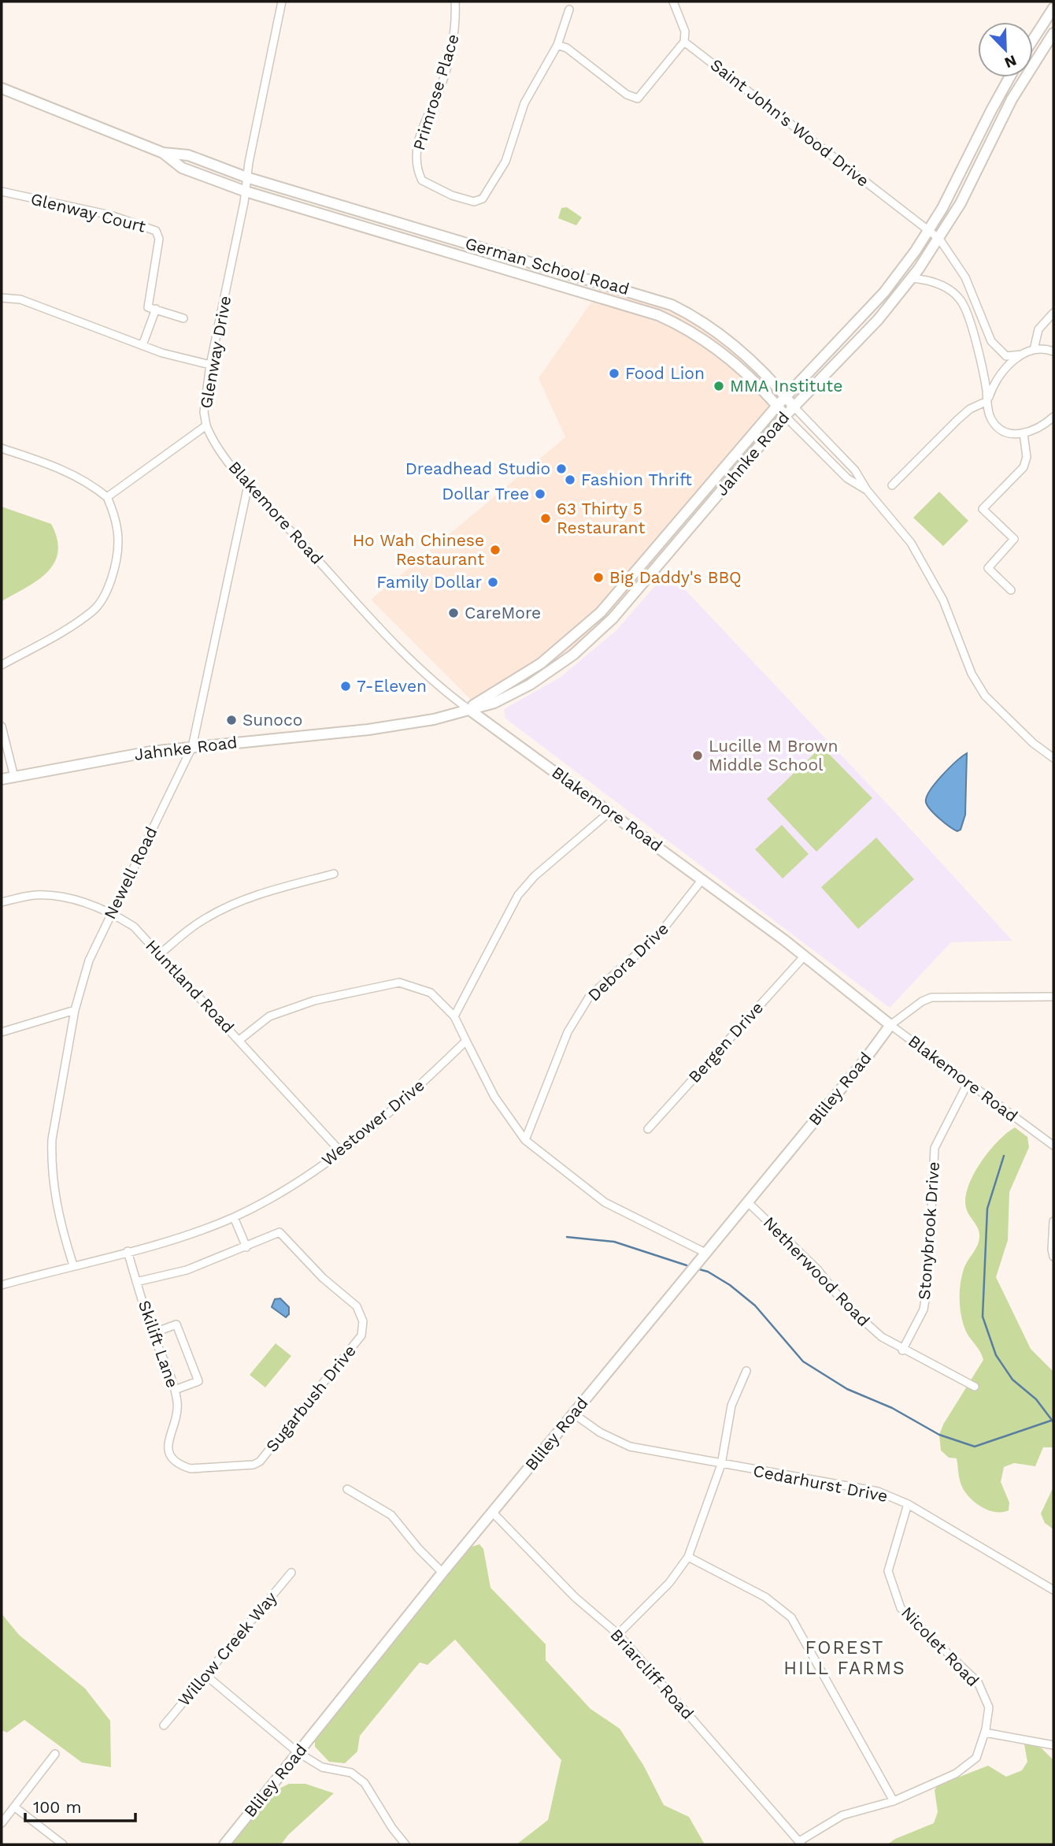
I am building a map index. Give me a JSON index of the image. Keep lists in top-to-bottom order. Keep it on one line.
{"streets":{"street":["Primrose Place","Saint John's Wood Drive","Glenway Court","German School Road","Glenway Drive","Jahnke Road","Blakemore Road","Newell Road","Debora Drive","Huntland Road","Bergen Drive","Bliley Road","Westower Drive","Stonybrook Drive","Netherwood Road","Skilift Lane","Sugarbush Drive","Cedarhurst Drive","Nicolet Road","Willow Creek Way","Briarcliff Road"]},"crossings":[["Saint John's Wood Drive","Jahnke Road"],["German School Road","Glenway Drive"],["German School Road","Jahnke Road"],["Glenway Drive","Blakemore Road"],["Jahnke Road","Blakemore Road"],["Jahnke Road","Newell Road"],["Blakemore Road","Newell Road"],["Blakemore Road","Debora Drive"],["Blakemore Road","Bergen Drive"],["Blakemore Road","Bliley Road"],["Blakemore Road","Stonybrook Drive"],["Newell Road","Huntland Road"],["Newell Road","Westower Drive"],["Huntland Road","Westower Drive"],["Bliley Road","Netherwood Road"],["Bliley Road","Cedarhurst Drive"],["Bliley Road","Briarcliff Road"],["Westower Drive","Skilift Lane"],["Stonybrook Drive","Netherwood Road"],["Skilift Lane","Sugarbush Drive"],["Cedarhurst Drive","Nicolet Road"],["Nicolet Road","Briarcliff Road"]],"districts":["FOREST HILL FARMS"],"places":["Food Lion","MMA Institute","Dreadhead Studio","Fashion Thrift","Dollar Tree","63 Thirty 5 Restaurant","Ho Wah Chinese Restaurant","Big Daddy's BBQ","Family Dollar","CareMore","7-Eleven","Sunoco","Lucille M Brown Middle School"],"scale_bar":"100 m","north":"bottom right"}
